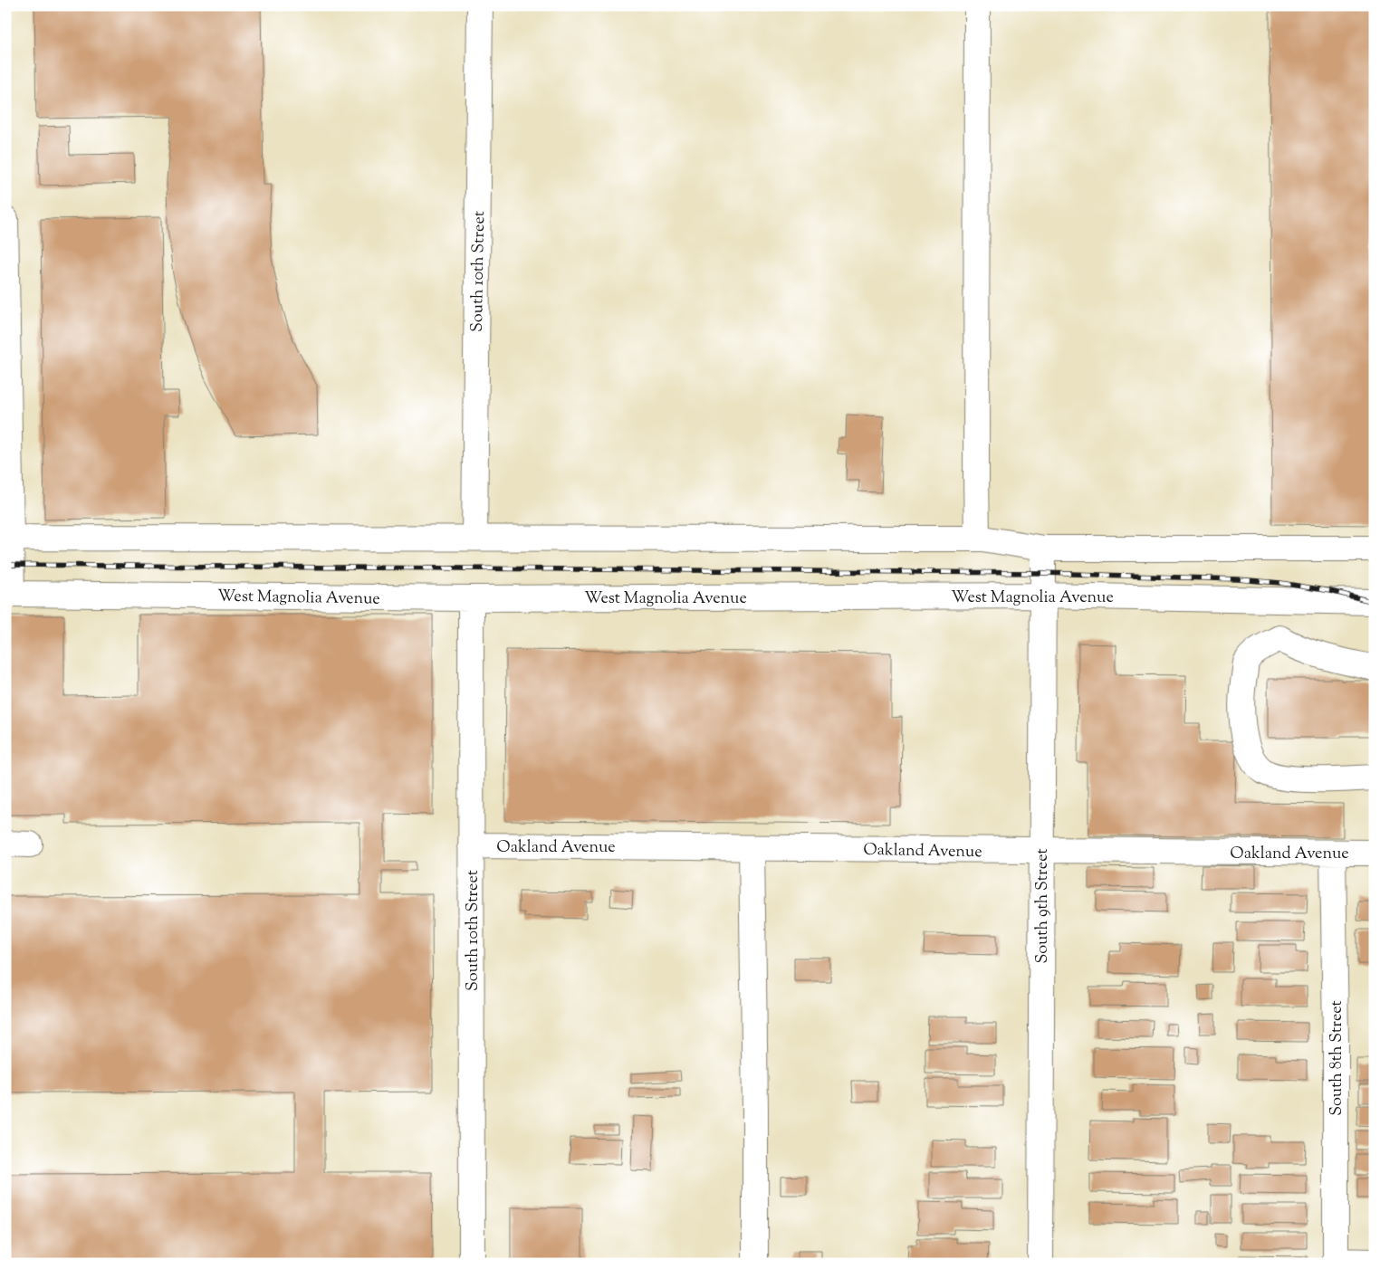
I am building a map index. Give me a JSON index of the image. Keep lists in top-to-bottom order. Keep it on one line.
{"streets":{"street":["South 10th Street","West Magnolia Avenue","Oakland Avenue","South 9th Street","South 8th Street"]},"crossings":[["South 10th Street","West Magnolia Avenue"],["South 10th Street","Oakland Avenue"],["West Magnolia Avenue","South 9th Street"],["Oakland Avenue","South 9th Street"],["Oakland Avenue","South 8th Street"]]}
